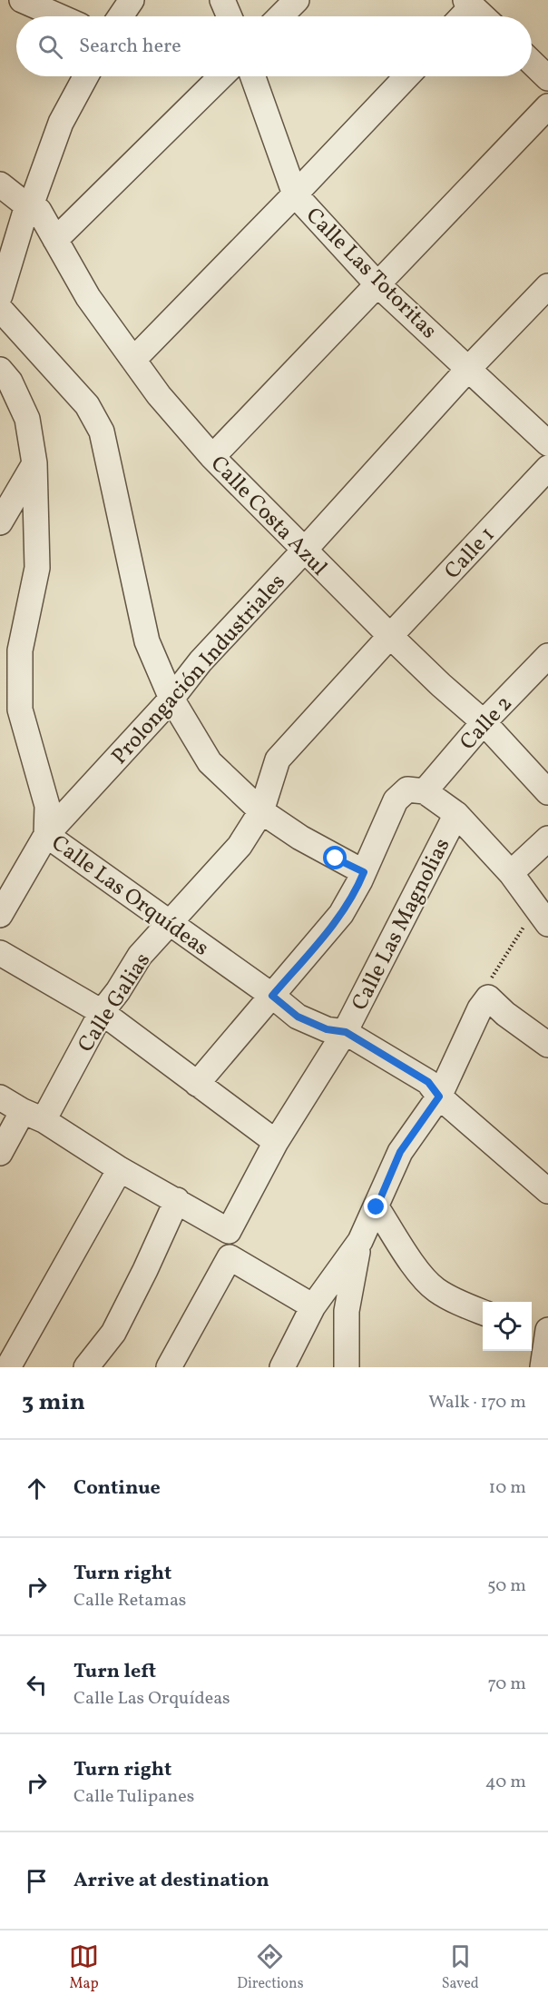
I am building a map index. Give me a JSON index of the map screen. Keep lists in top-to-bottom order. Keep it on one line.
{"streets":{"street":["Calle Las Totoritas","Calle Costa Azul","Calle 1","Prolongación Industriales","Calle 2","Calle Las Orquídeas","Calle Las Magnolias","Calle Galias"]},"crossings":[["Calle Las Totoritas","Prolongación Industriales"],["Calle Costa Azul","Calle 1"],["Calle Costa Azul","Prolongación Industriales"],["Calle Costa Azul","Calle 2"],["Calle Costa Azul","Calle Galias"],["Calle 1","Calle Galias"],["Prolongación Industriales","Calle Las Orquídeas"],["Calle Las Orquídeas","Calle Las Magnolias"],["Calle Las Orquídeas","Calle Galias"]],"page":{"search":"Search here","heading":["3 min","Walk · 170 m"],"list":[["Continue","10 m"],["Turn right","Calle Retamas","50 m"],["Turn left","Calle Las Orquídeas","70 m"],["Turn right","Calle Tulipanes","40 m"],"Arrive at destination"],"nav":["Map","Directions","Saved"]}}
